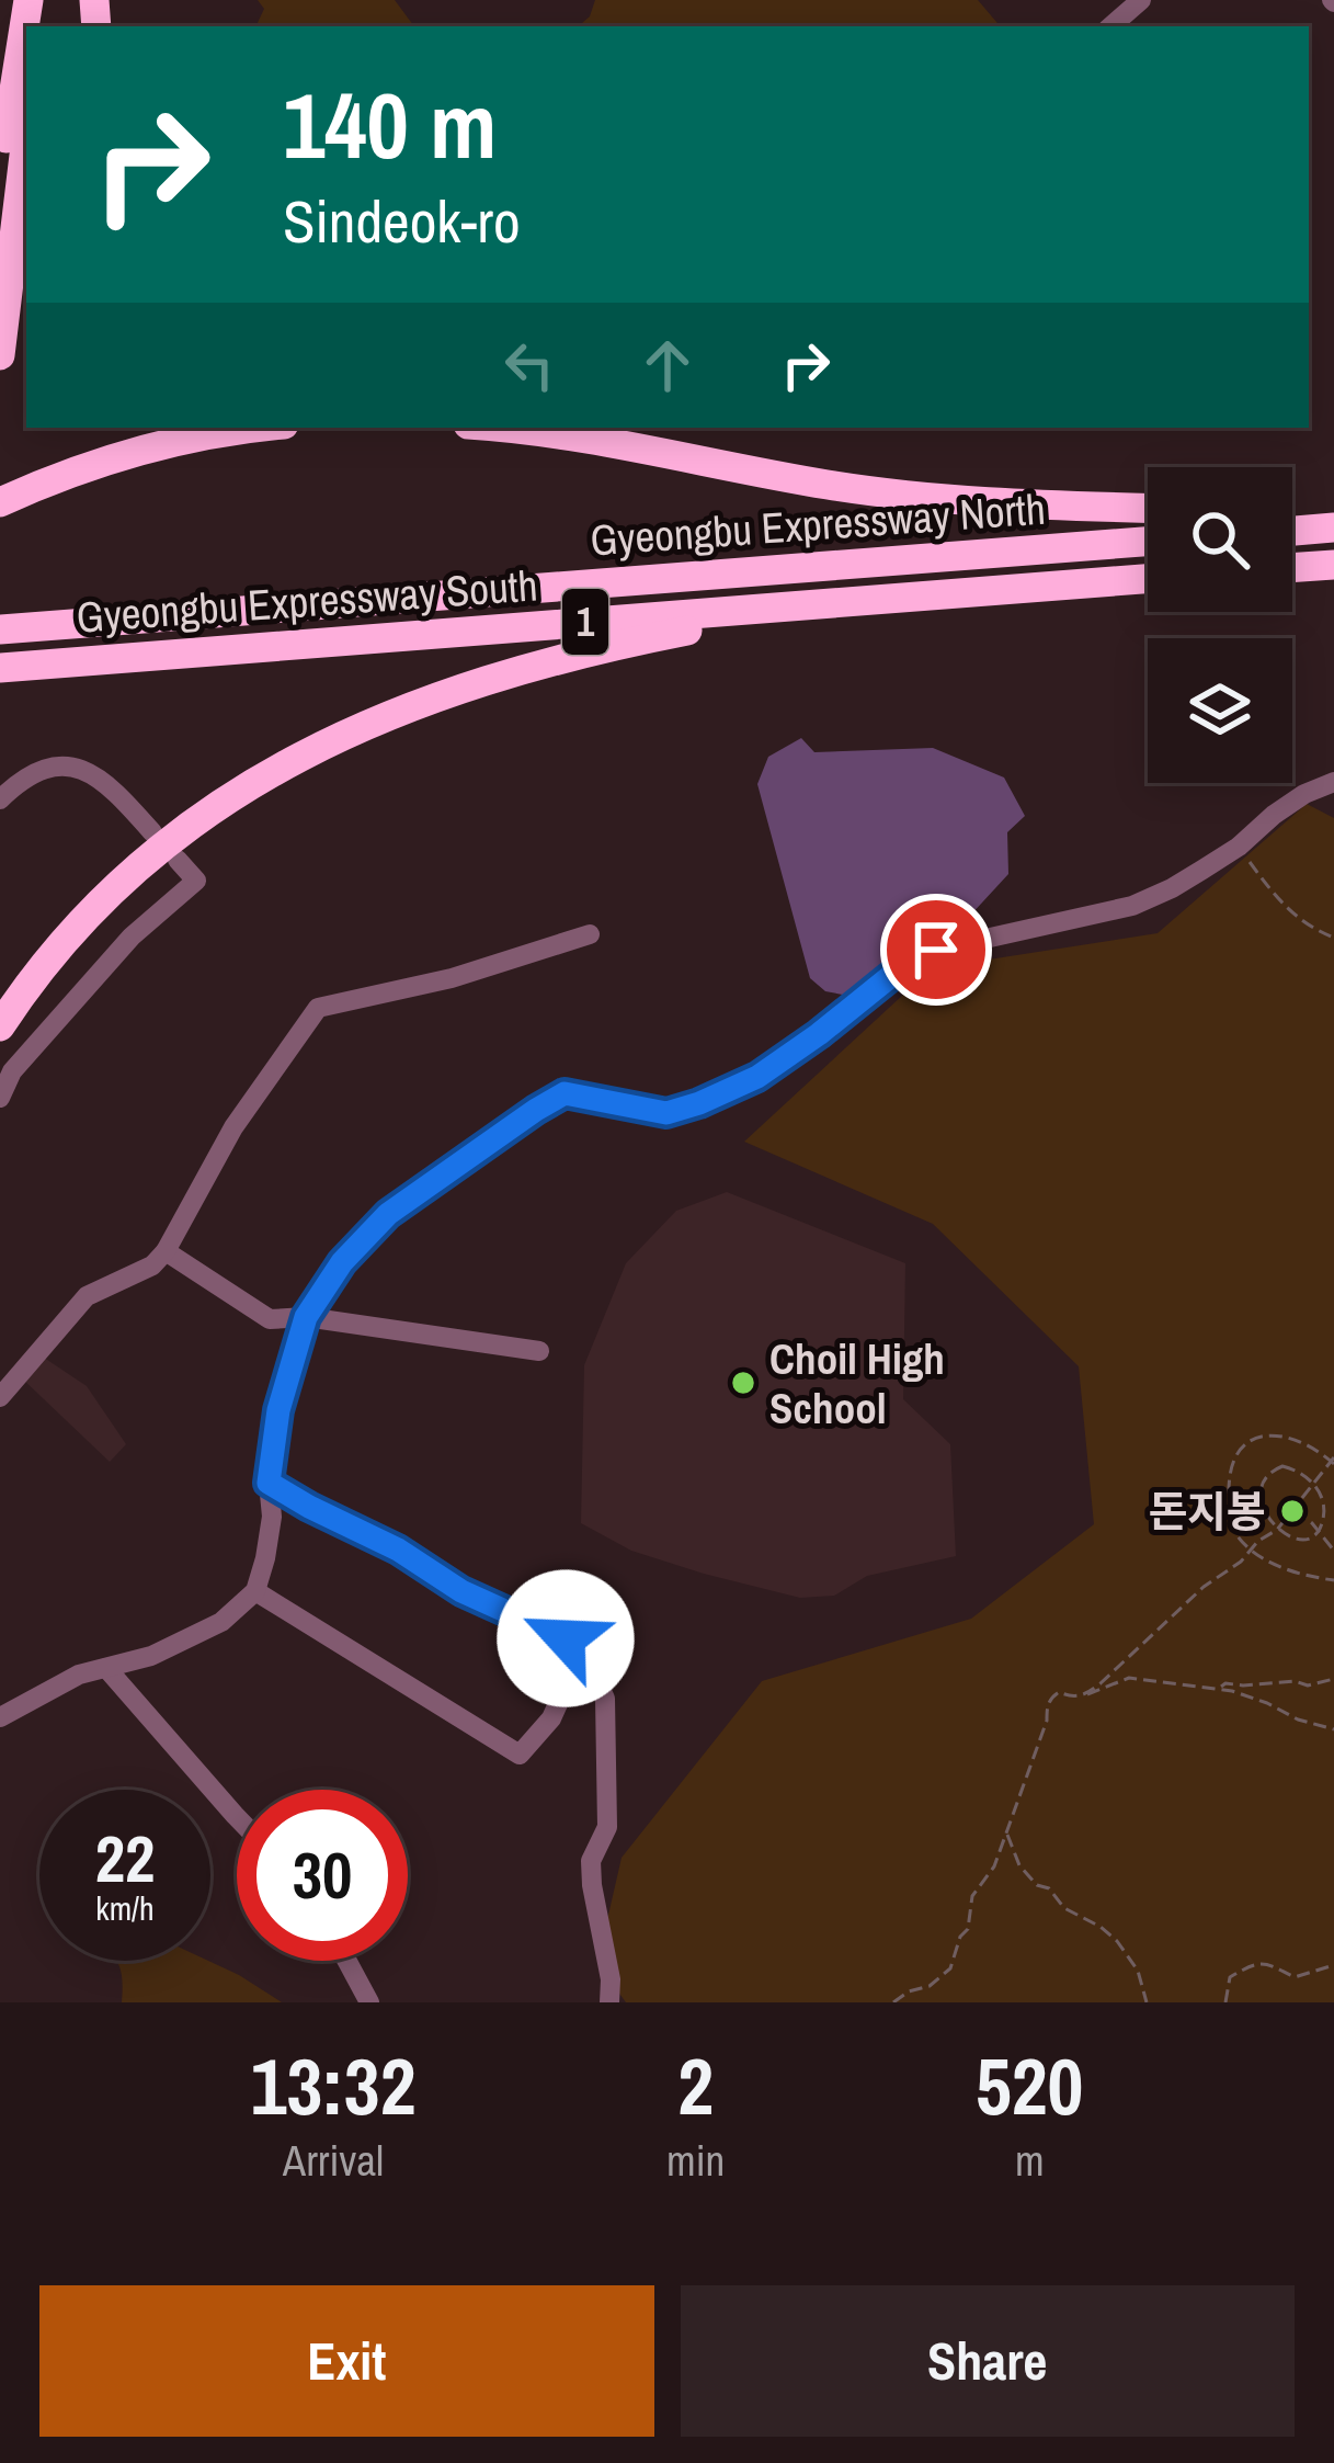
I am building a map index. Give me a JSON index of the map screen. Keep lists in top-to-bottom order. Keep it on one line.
{"streets":{"highway":["Gyeongbu Expressway North","Gyeongbu Expressway South","1"]},"places":["Choil High School","돈지봉"],"page":{"turn":["140 m","Sindeok-ro"],"speed":"22 km/h","limit":"30","eta":["13:32","Arrival","2","min","520","m"],"buttons":["Exit","Share"]}}
